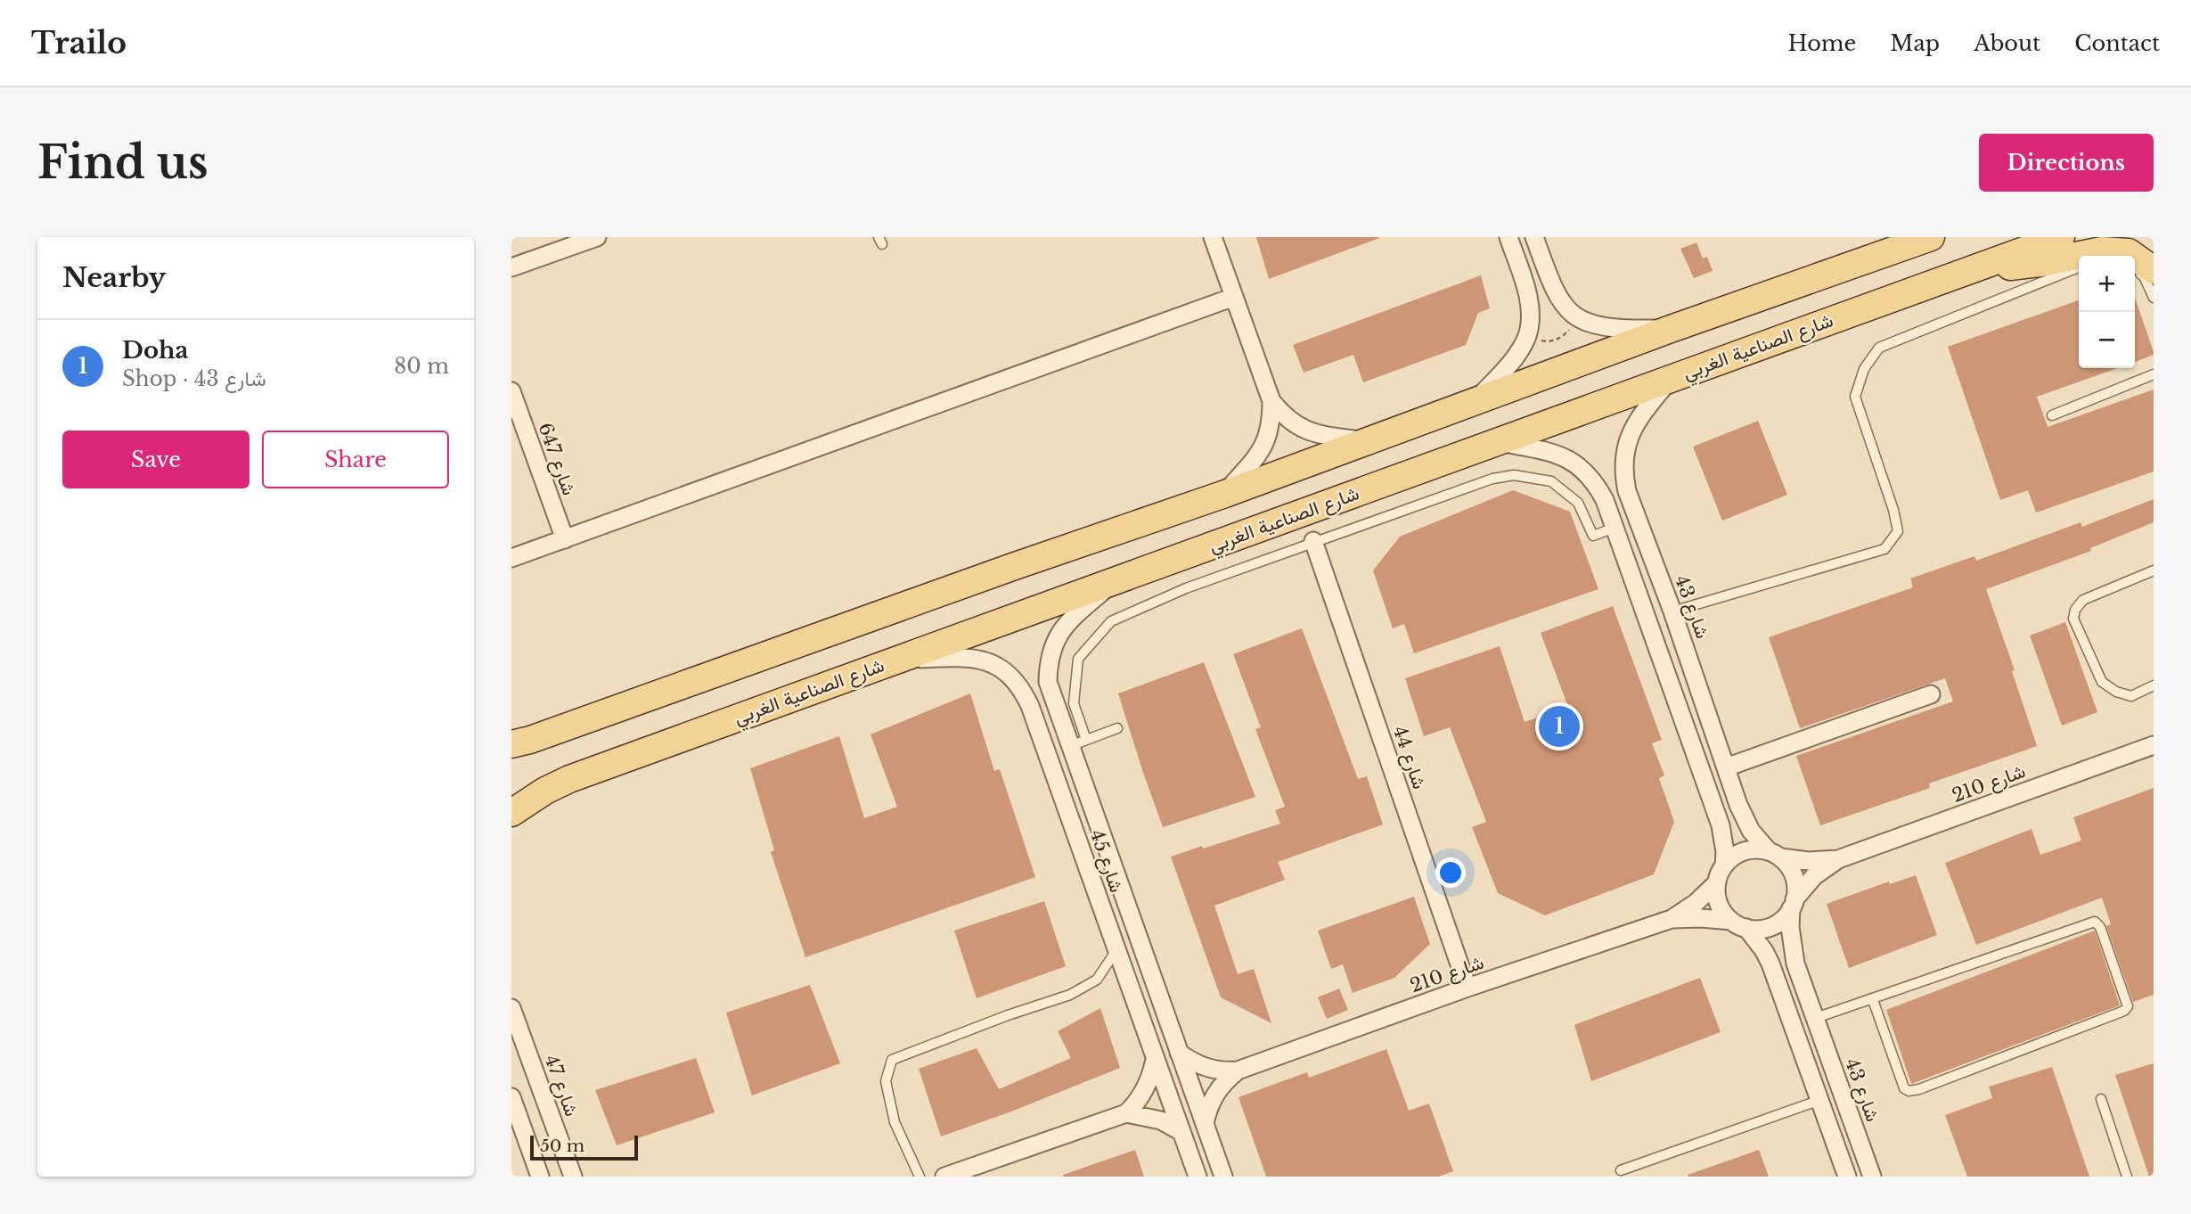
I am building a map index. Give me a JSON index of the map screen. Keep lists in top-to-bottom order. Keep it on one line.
{"streets":{"main road":["شارع الصناعية الغربي"],"street":["شارع 647","شارع 43","شارع 44","شارع 210","شارع 45","شارع 47"]},"crossings":[["شارع الصناعية الغربي","شارع 43"],["شارع الصناعية الغربي","شارع 45"],["شارع 43","شارع 210"],["شارع 44","شارع 210"],["شارع 210","شارع 45"]],"scale_bar":"50 m","page":{"header":"Trailo","nav":["Home","Map","About","Contact"],"buttons":["Directions",["Save","Share"]],"title":"Find us","heading":"Nearby","map_buttons":["+","−"],"list":[{"mark":"1","name":"Doha","note":"Shop · شارع 43","value":"80 m"}],"pins":"1","scale":"50 m"}}
